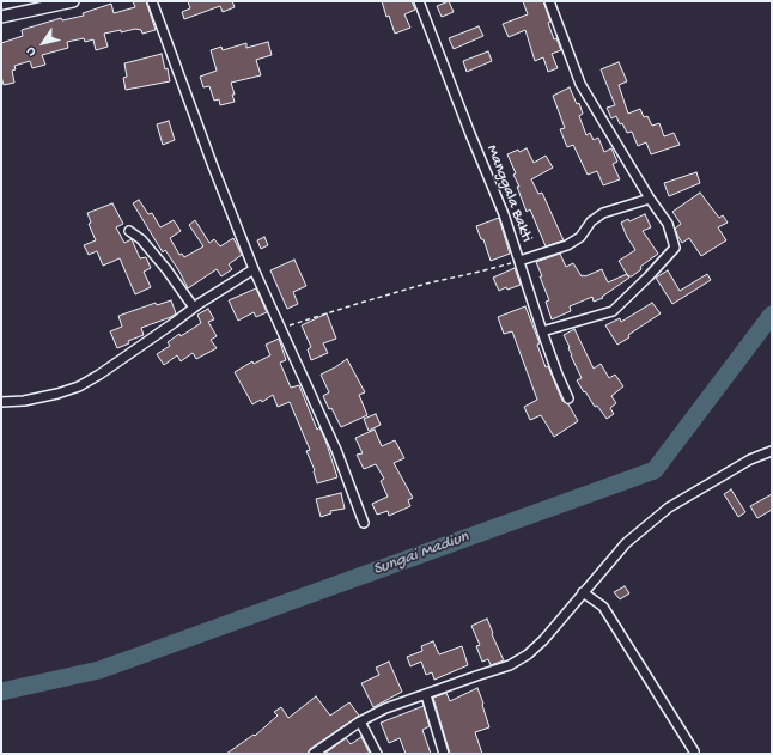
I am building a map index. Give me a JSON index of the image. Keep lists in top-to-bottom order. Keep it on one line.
{"streets":{"street":["Manggala Bakti"]},"water":["Sungai Madiun"],"north":"bottom left"}
